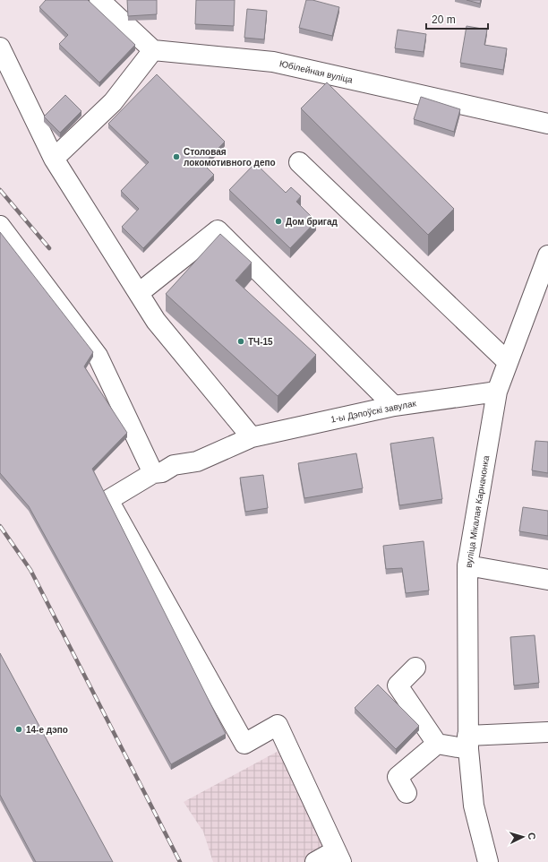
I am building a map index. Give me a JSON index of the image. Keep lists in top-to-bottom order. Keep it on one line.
{"streets":{"street":["Юбілейная вуліца","1-ы Дэпоўскі завулак","вуліца Мікалая Карначонка"]},"crossings":[["1-ы Дэпоўскі завулак","вуліца Мікалая Карначонка"]],"places":["Столовая локомотивного депо","Дом бригад","ТЧ-15","14-е дэпо"],"scale_bar":"20 m","north":"right"}
